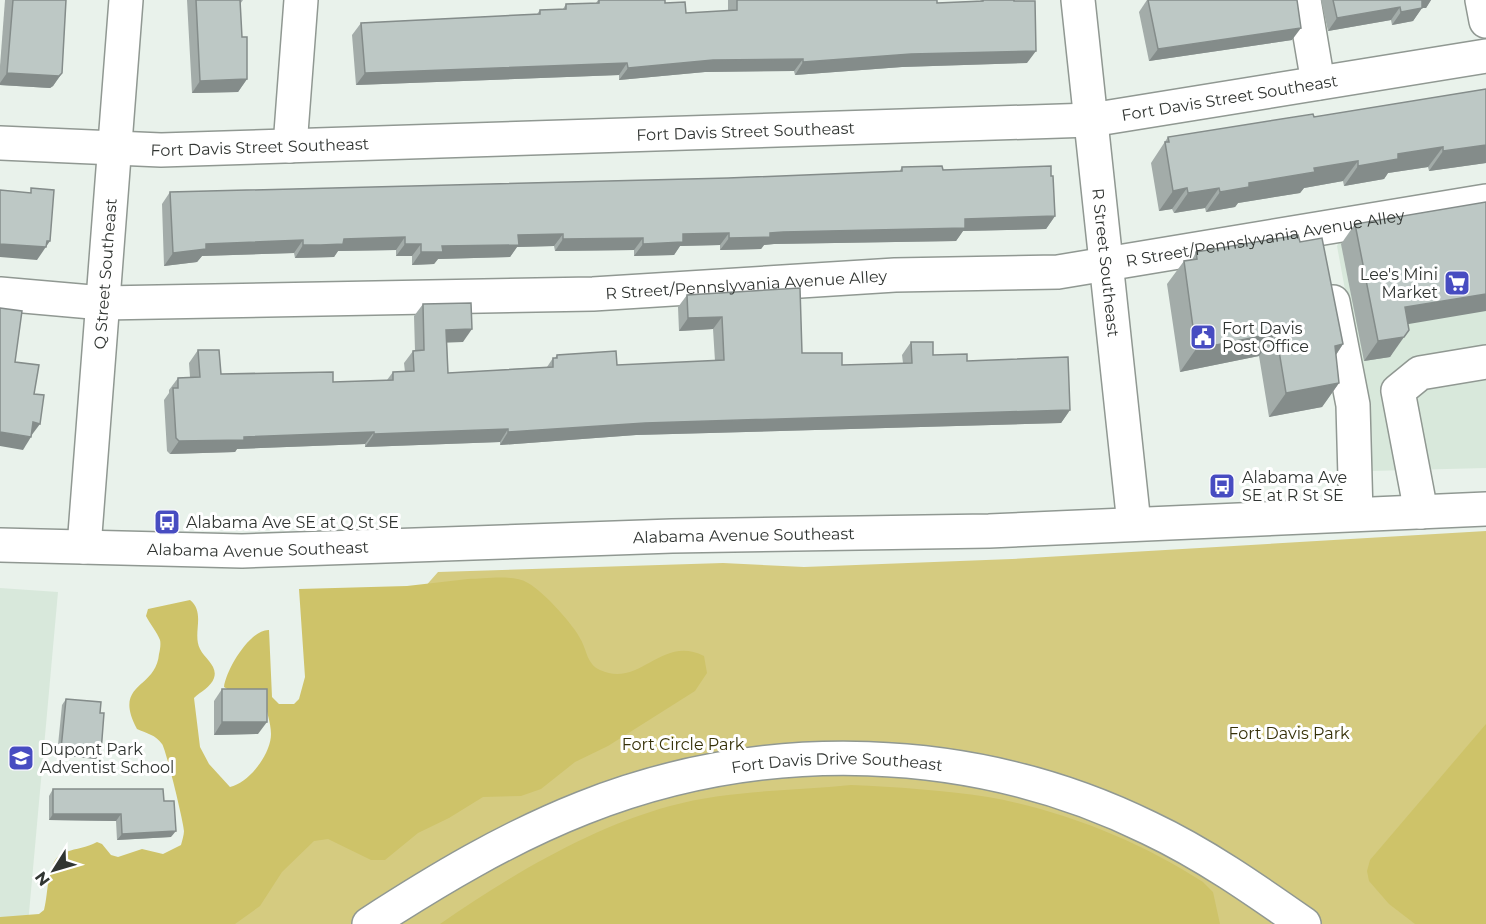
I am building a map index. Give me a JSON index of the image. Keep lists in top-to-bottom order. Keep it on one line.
{"streets":{"street":["Fort Davis Street Southeast","R Street/Pennslyvania Avenue Alley","R Street Southeast","Q Street Southeast","Alabama Avenue Southeast","Fort Davis Drive Southeast"]},"crossings":[["Fort Davis Street Southeast","R Street Southeast"],["Fort Davis Street Southeast","Q Street Southeast"],["R Street/Pennslyvania Avenue Alley","R Street Southeast"],["R Street/Pennslyvania Avenue Alley","Q Street Southeast"],["R Street Southeast","Alabama Avenue Southeast"],["Q Street Southeast","Alabama Avenue Southeast"]],"parks":["Fort Davis Park","Fort Circle Park"],"places":{"supermarket":["Lee's Mini Market"],"public building":["Fort Davis Post Office"],"bus stop":["Alabama Ave SE at R St SE","Alabama Ave SE at Q St SE"],"school or university":["Dupont Park Adventist School"]},"north":"bottom left"}
